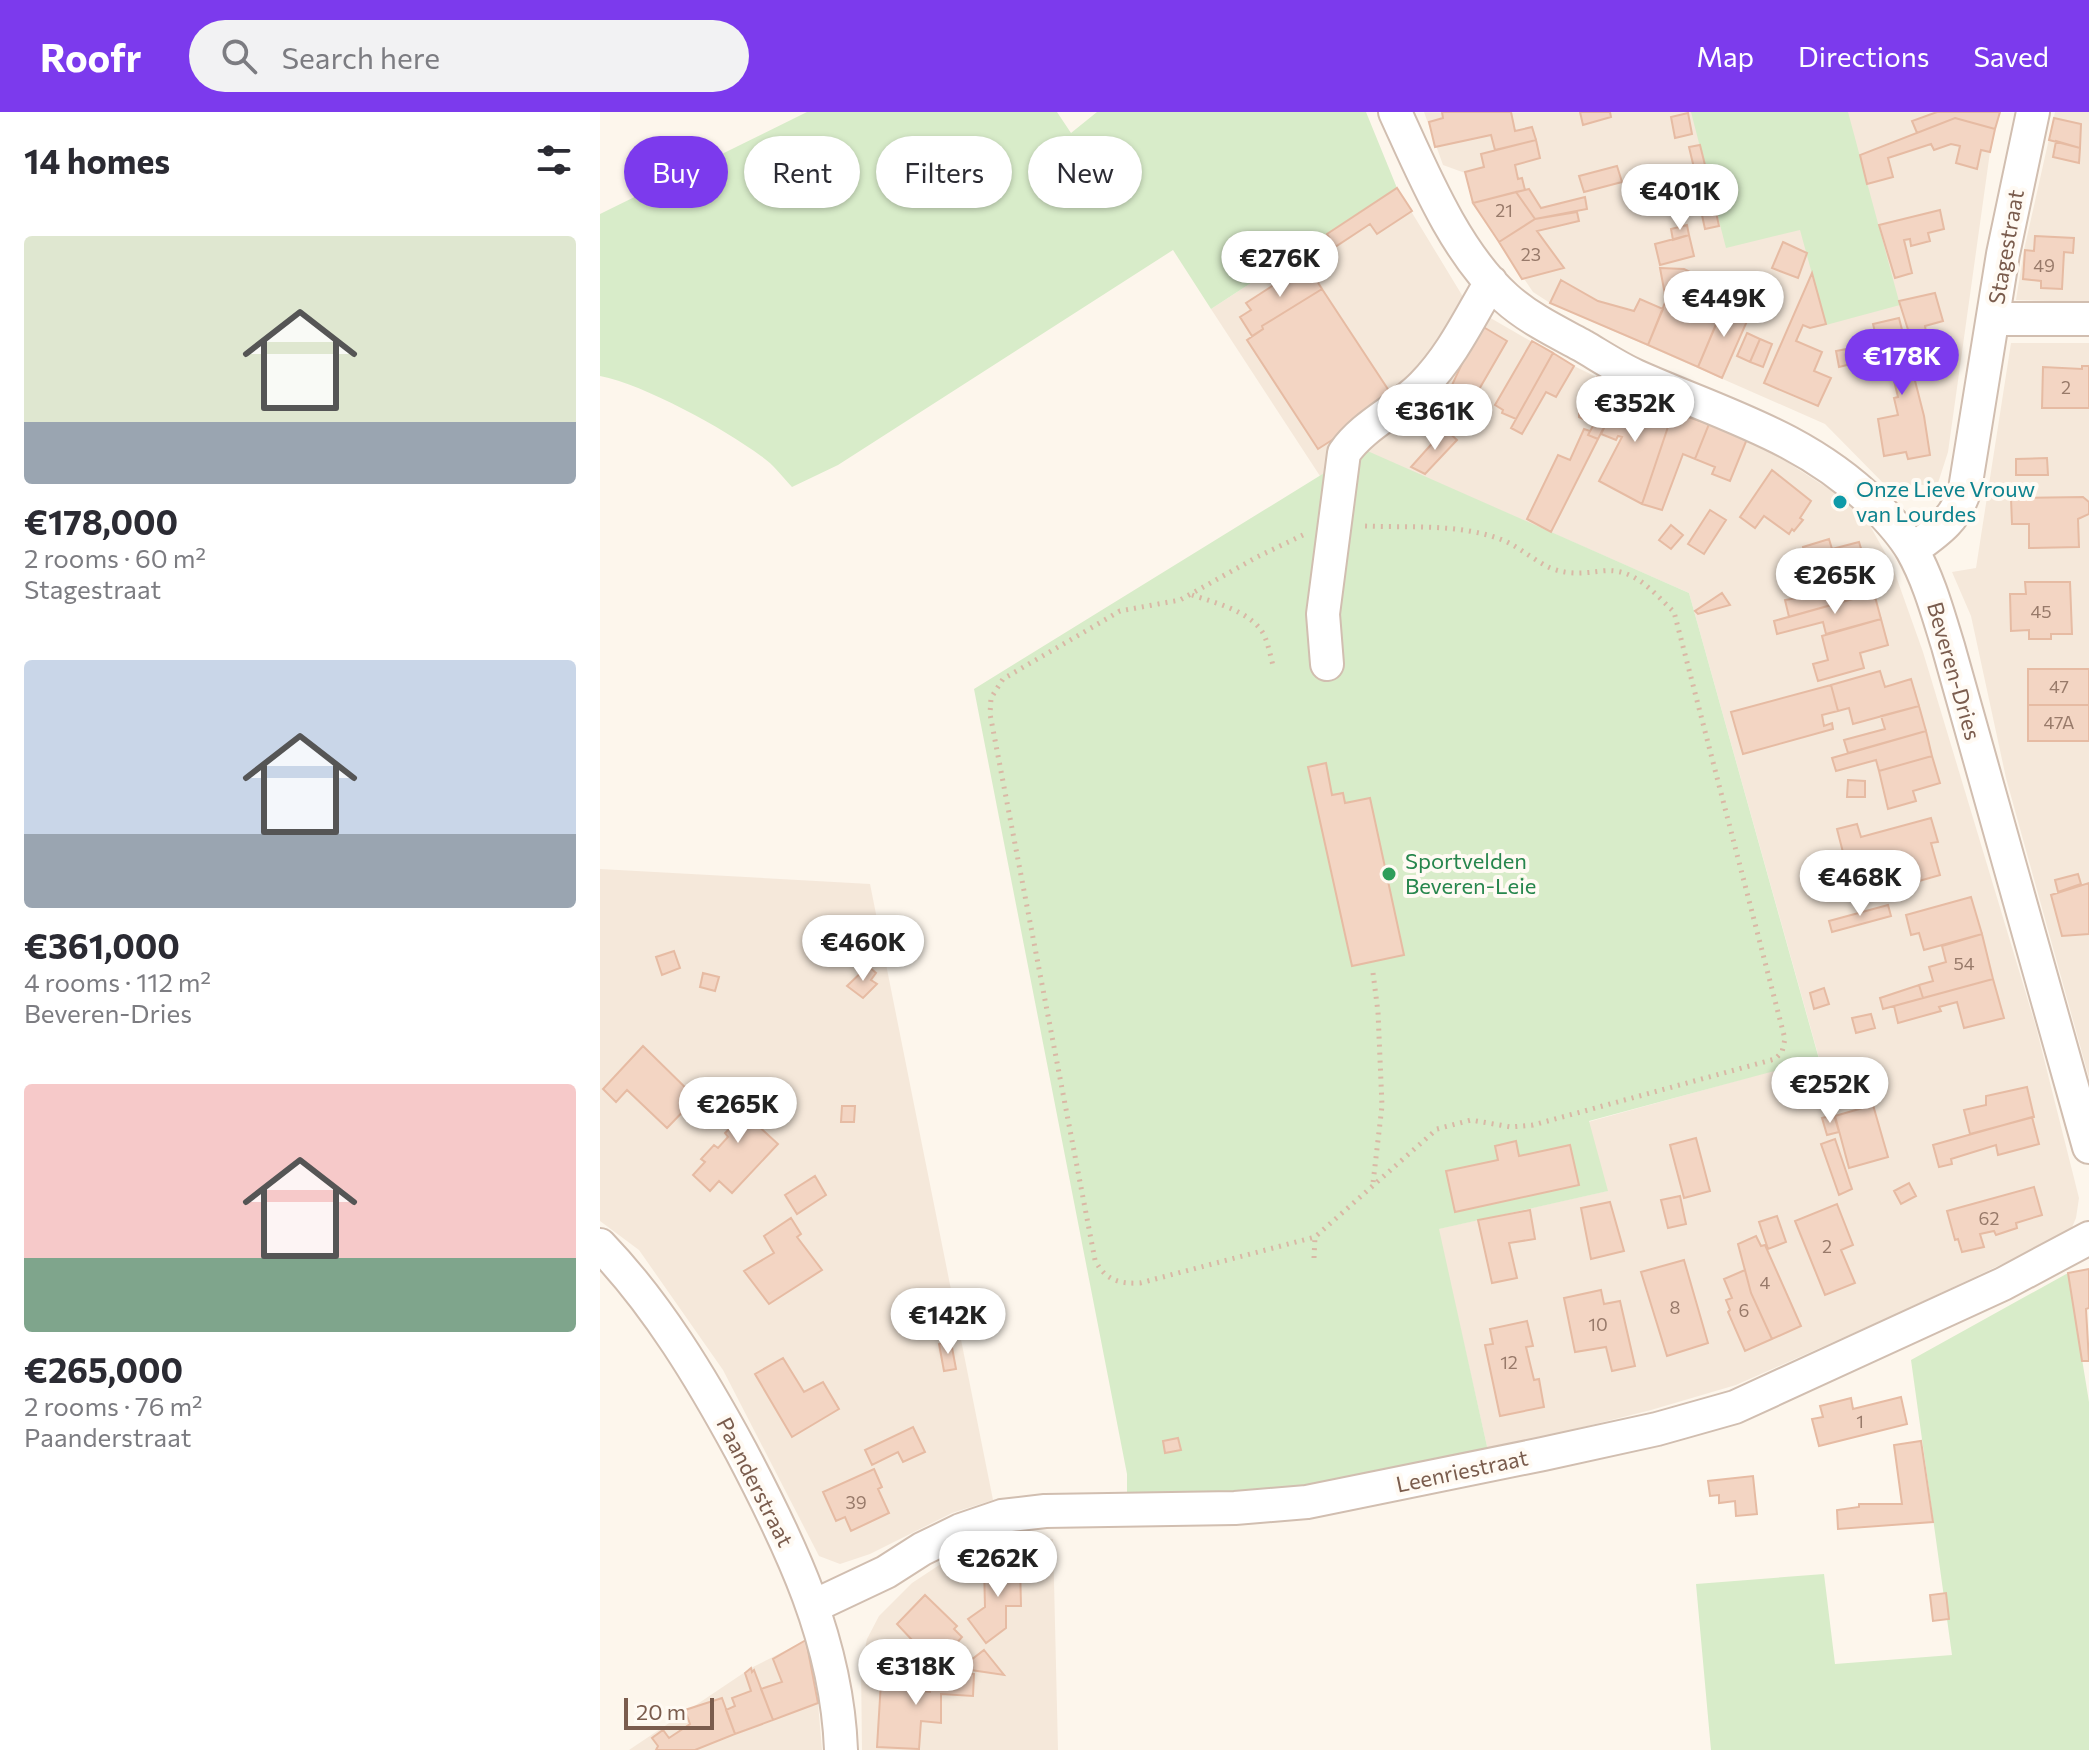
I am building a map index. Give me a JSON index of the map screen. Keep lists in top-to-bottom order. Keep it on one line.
{"streets":{"street":["Stagestraat","Beveren-Dries","Leenriestraat","Paanderstraat"]},"crossings":[["Stagestraat","Beveren-Dries"],["Leenriestraat","Paanderstraat"]],"places":["Onze Lieve Vrouw van Lourdes","Sportvelden Beveren-Leie"],"house_numbers":["21","23","49","2","45","47","47A","54","62","2","4","8","6","10","12","1","39"],"scale_bar":"20 m","page":{"header":"Roofr","search":"Search here","nav":["Map","Directions","Saved"],"heading":"14 homes","chip":["Buy","Rent","Filters","New"],"price":["€401K","€276K","€449K","€178K","€352K","€361K","€265K","€468K","€460K","€252K","€265K","€142K","€262K","€318K"],"list":[{"name":"€178,000","note":"2 rooms · 60 m² · Stagestraat"},{"name":"€361,000","note":"4 rooms · 112 m² · Beveren-Dries"},{"name":"€265,000","note":"2 rooms · 76 m² · Paanderstraat"}],"scale":"20 m"}}
